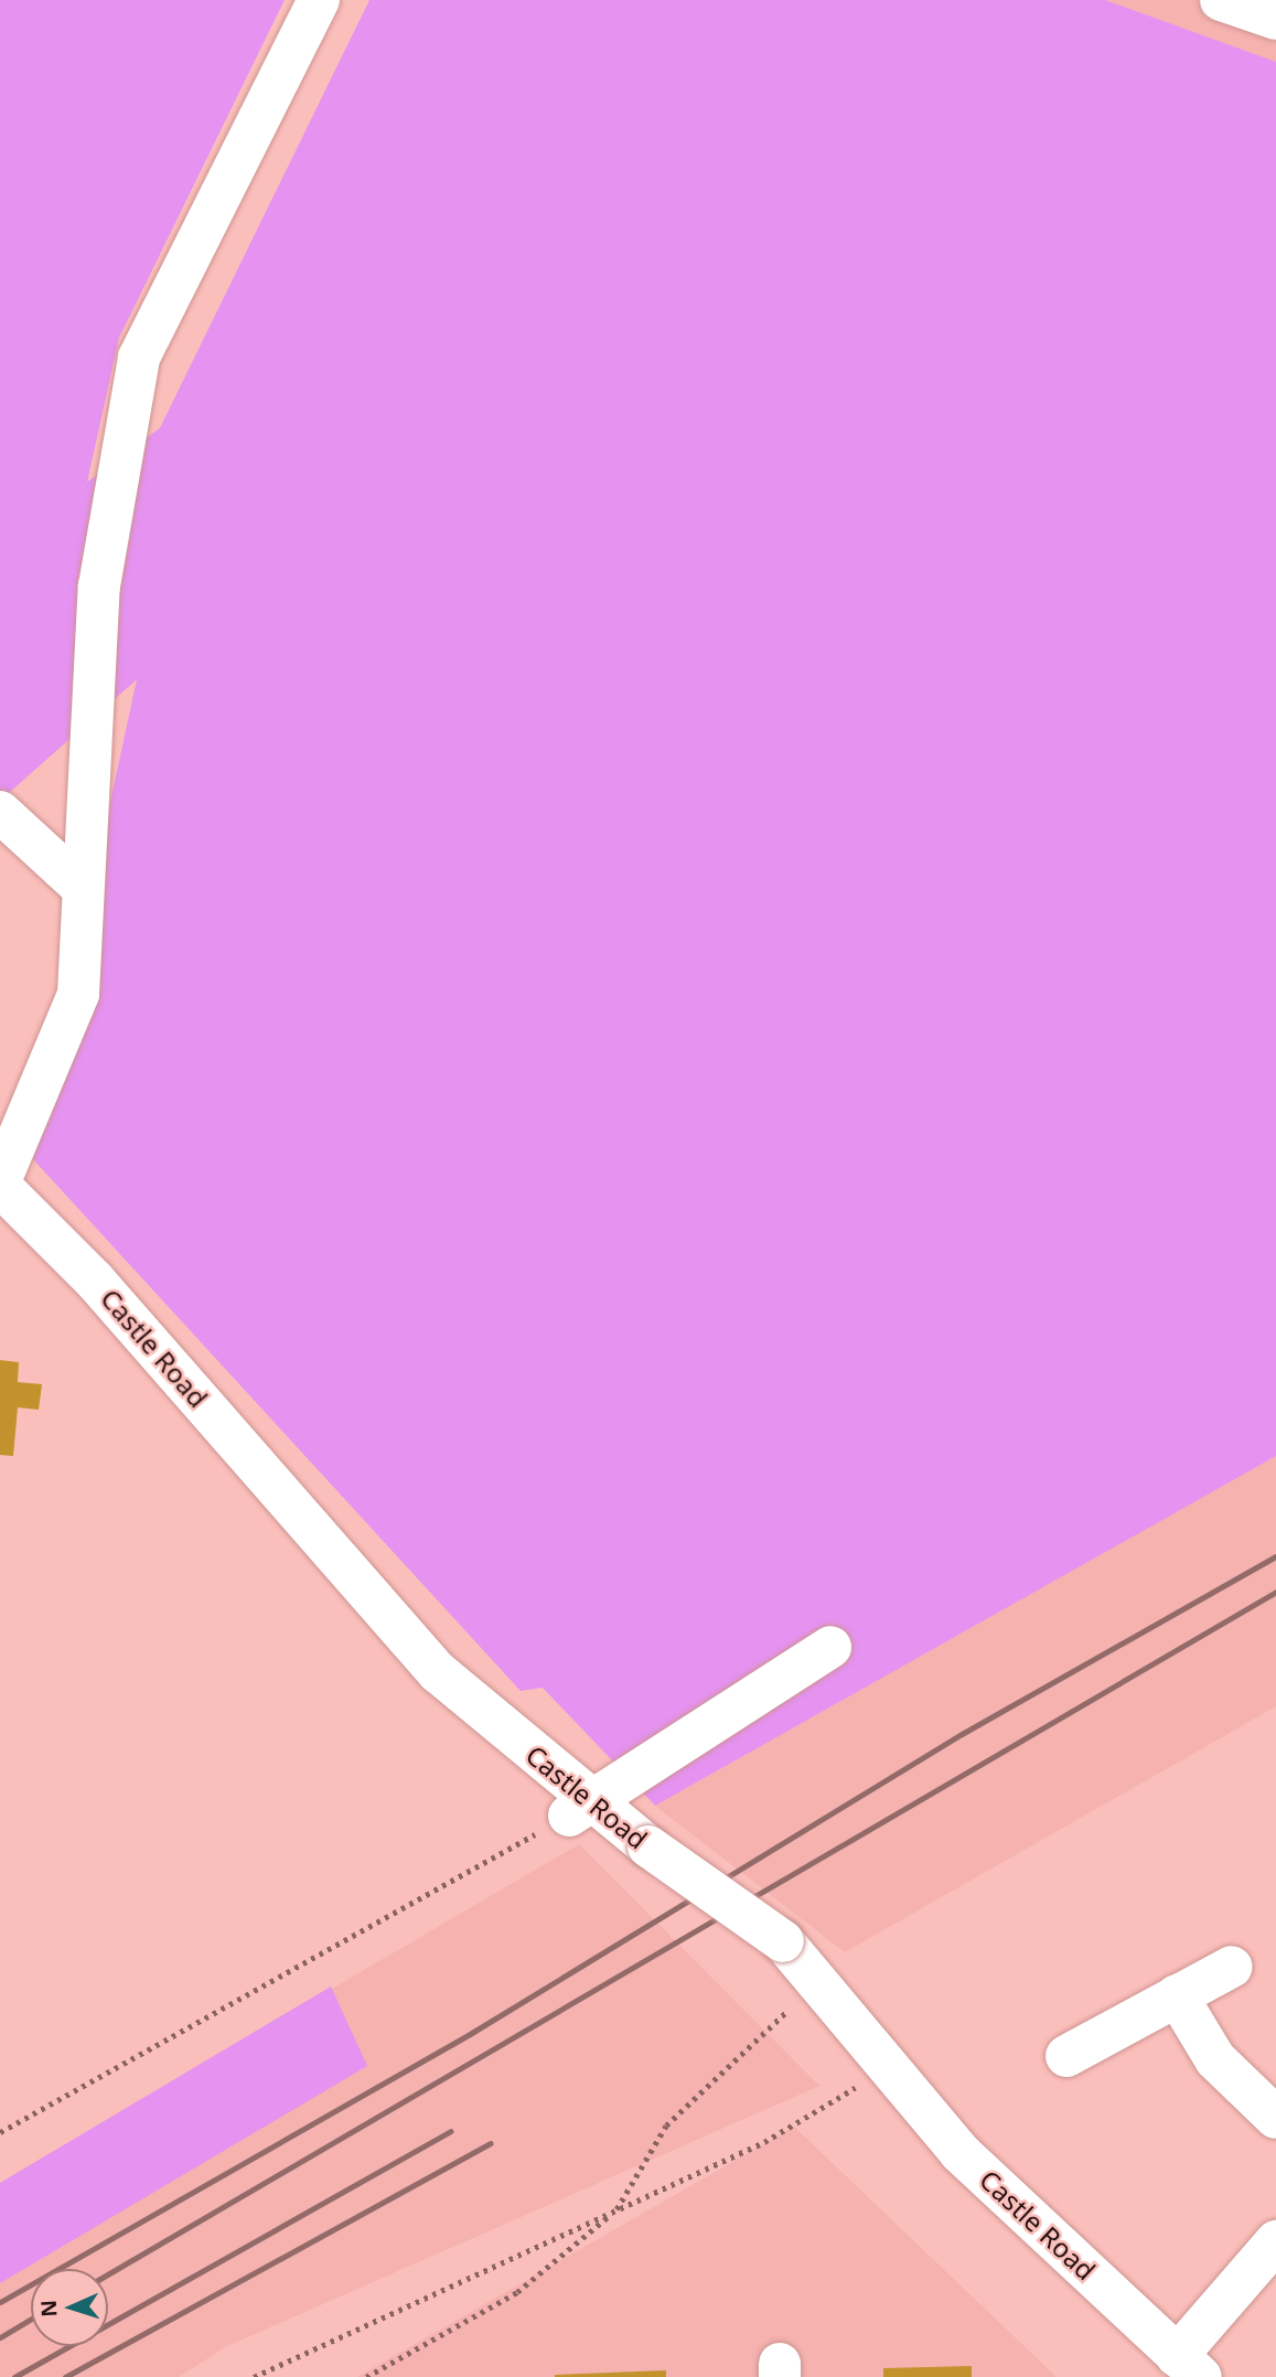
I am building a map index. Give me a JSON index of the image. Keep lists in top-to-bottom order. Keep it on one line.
{"streets":{"street":["Castle Road"]},"north":"left"}
